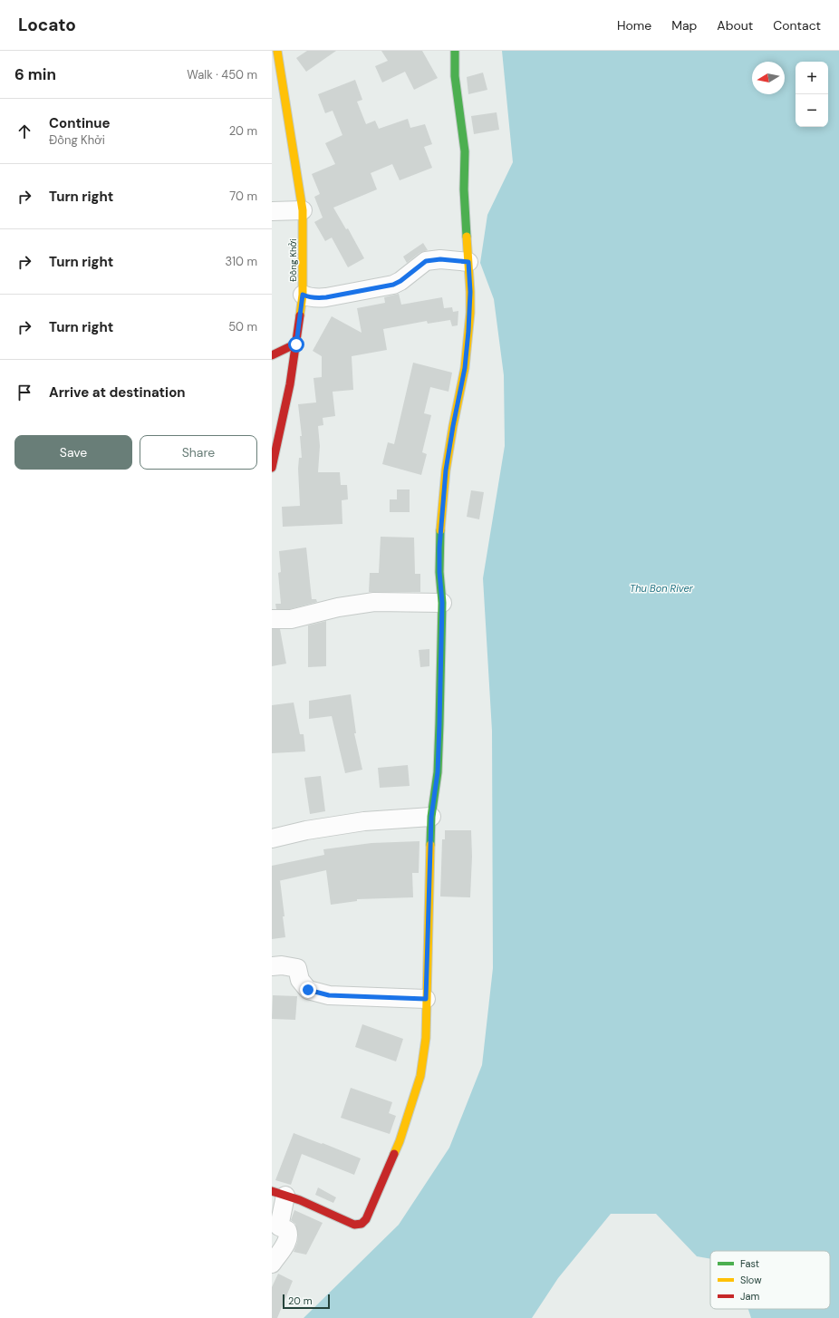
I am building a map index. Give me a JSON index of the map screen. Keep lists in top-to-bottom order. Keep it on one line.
{"streets":{"street":["Đồng Khởi"]},"water":["Thu Bon River"],"legend":["Fast","Slow","Jam"],"scale_bar":"20 m","north":"left","page":{"header":"Locato","nav":["Home","Map","About","Contact"],"heading":["6 min","Walk · 450 m"],"map_buttons":["+","−"],"list":[["Continue","Đồng Khởi","20 m"],["Turn right","70 m"],["Turn right","310 m"],["Turn right","50 m"],"Arrive at destination"],"buttons":["Save","Share"],"scale":"20 m"}}
